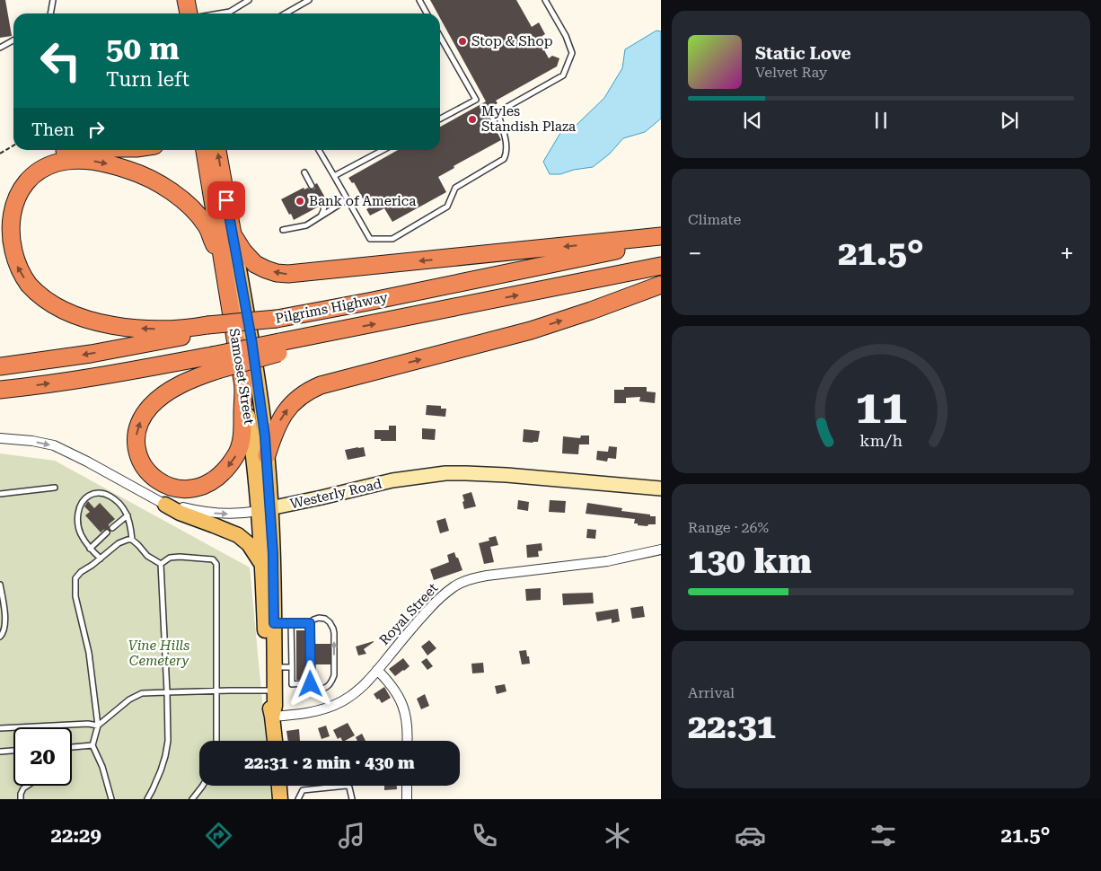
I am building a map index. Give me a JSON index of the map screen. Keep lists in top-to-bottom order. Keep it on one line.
{"streets":{"highway":["Pilgrims Highway","Samoset Street"],"street":["Westerly Road","Royal Street"]},"crossings":[["Samoset Street","Westerly Road"],["Samoset Street","Royal Street"]],"one_way":["Westerly Road"],"parks":["Vine Hills Cemetery"],"places":["Stop & Shop","Myles Standish Plaza","Bank of America"],"page":{"turn":["50 m","Turn left"],"song":["Static Love","Velvet Ray"],"then":"Then","tile":["Climate",["Range · 26%","130 km"],["Arrival","22:31"]],"heat":["−","21.5°","+"],"limit":"20","trip":"22:31 · 2 min · 430 m","tabs":["22:29","21.5°"],"gauge":["11","km/h"]}}
